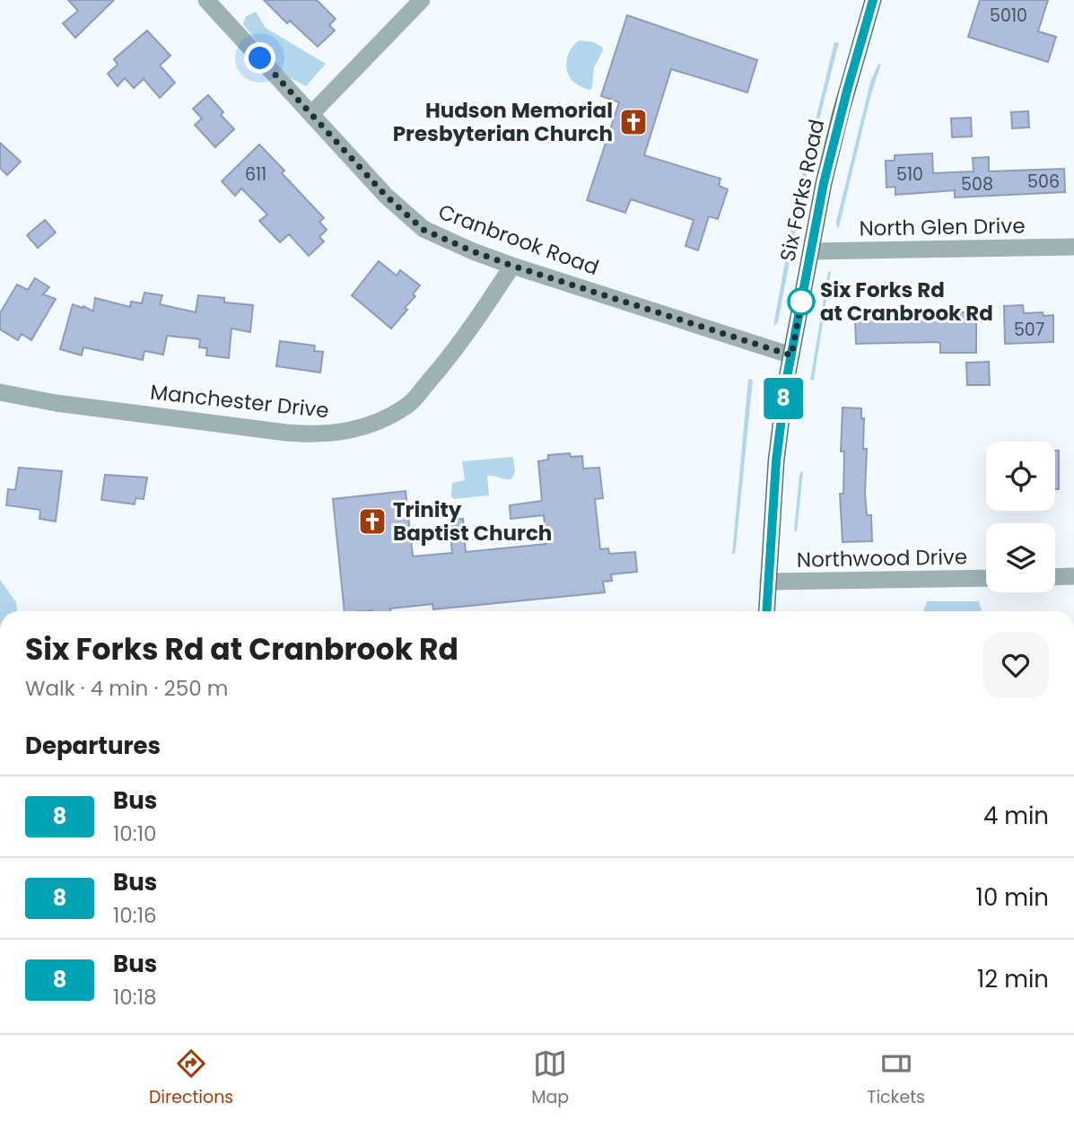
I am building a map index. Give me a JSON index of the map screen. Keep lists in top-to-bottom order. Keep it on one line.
{"streets":{"main road":["Six Forks Road"],"street":["North Glen Drive","Cranbrook Road","Manchester Drive","Northwood Drive"]},"crossings":[["Six Forks Road","North Glen Drive"],["Six Forks Road","Cranbrook Road"],["Six Forks Road","Northwood Drive"],["Cranbrook Road","Manchester Drive"]],"places":{"church":["Hudson Memorial Presbyterian Church","Trinity Baptist Church"],"other":["Six Forks Rd at Cranbrook Rd"]},"lines":["bus line 8"],"house_numbers":["5010","611","510","506","508","507"],"page":{"on_map":"8","heading":[["Six Forks Rd at Cranbrook Rd","Walk · 4 min · 250 m"],"Departures"],"list":[{"mark":"8","name":"Bus","note":"10:10","value":"4 min"},{"mark":"8","name":"Bus","note":"10:16","value":"10 min"},{"mark":"8","name":"Bus","note":"10:18","value":"12 min"}],"tabs":["Directions","Map","Tickets"]}}
